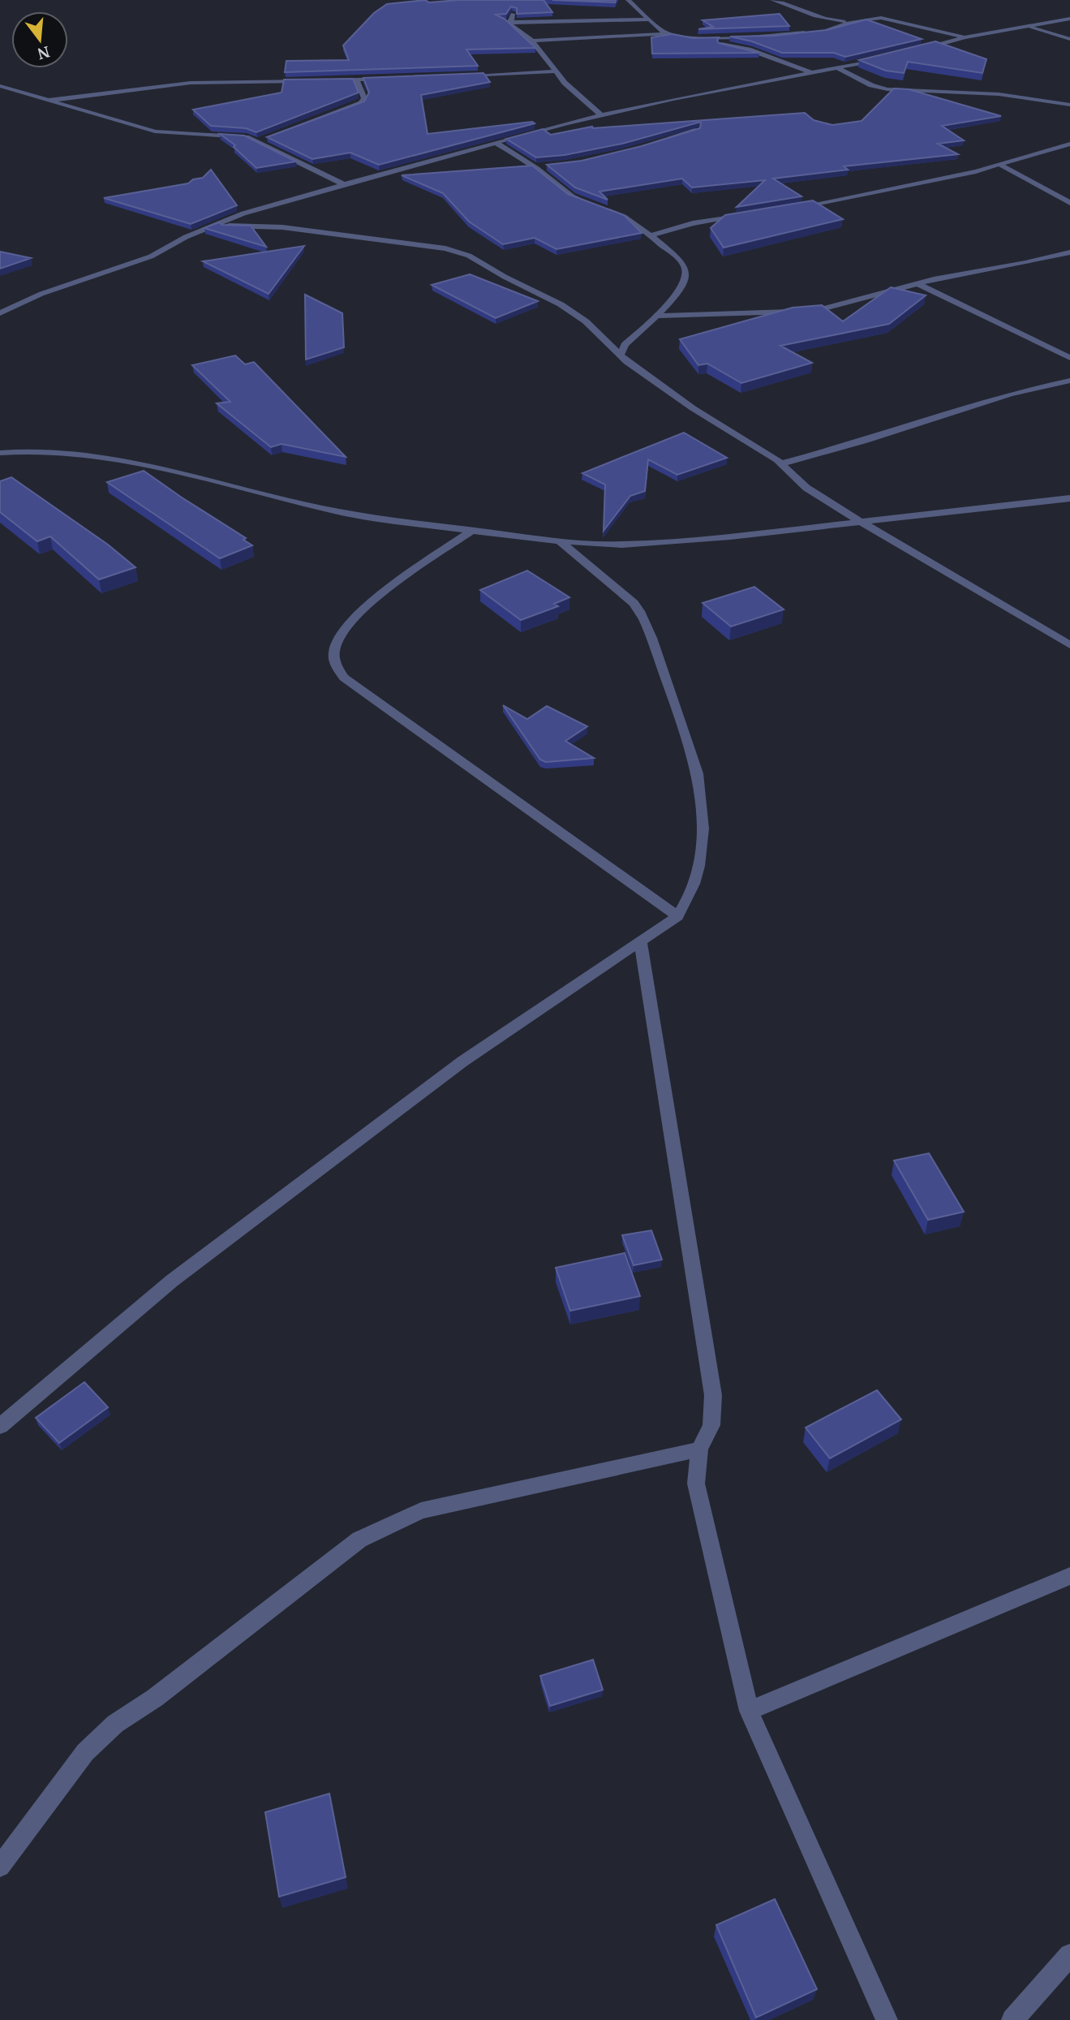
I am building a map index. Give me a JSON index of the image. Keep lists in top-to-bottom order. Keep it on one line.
{"north":"bottom"}
